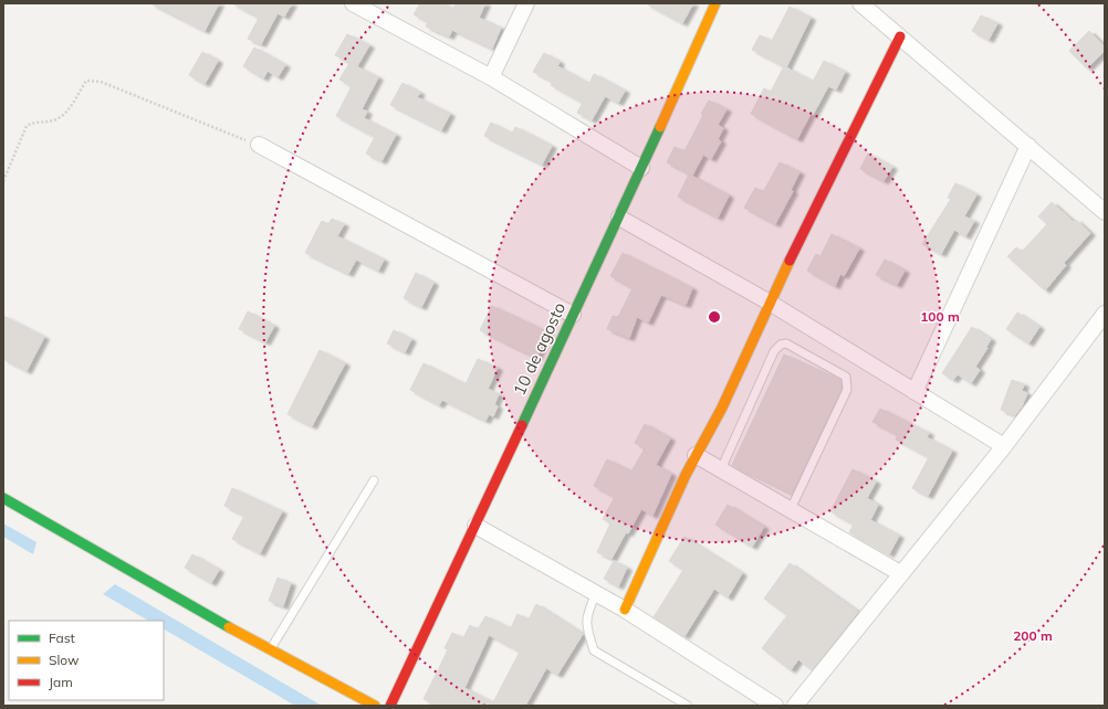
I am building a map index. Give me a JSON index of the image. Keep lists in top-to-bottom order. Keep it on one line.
{"streets":{"main road":["10 de agosto"]},"legend":["Fast","Slow","Jam"],"rings":["100 m","200 m"]}
